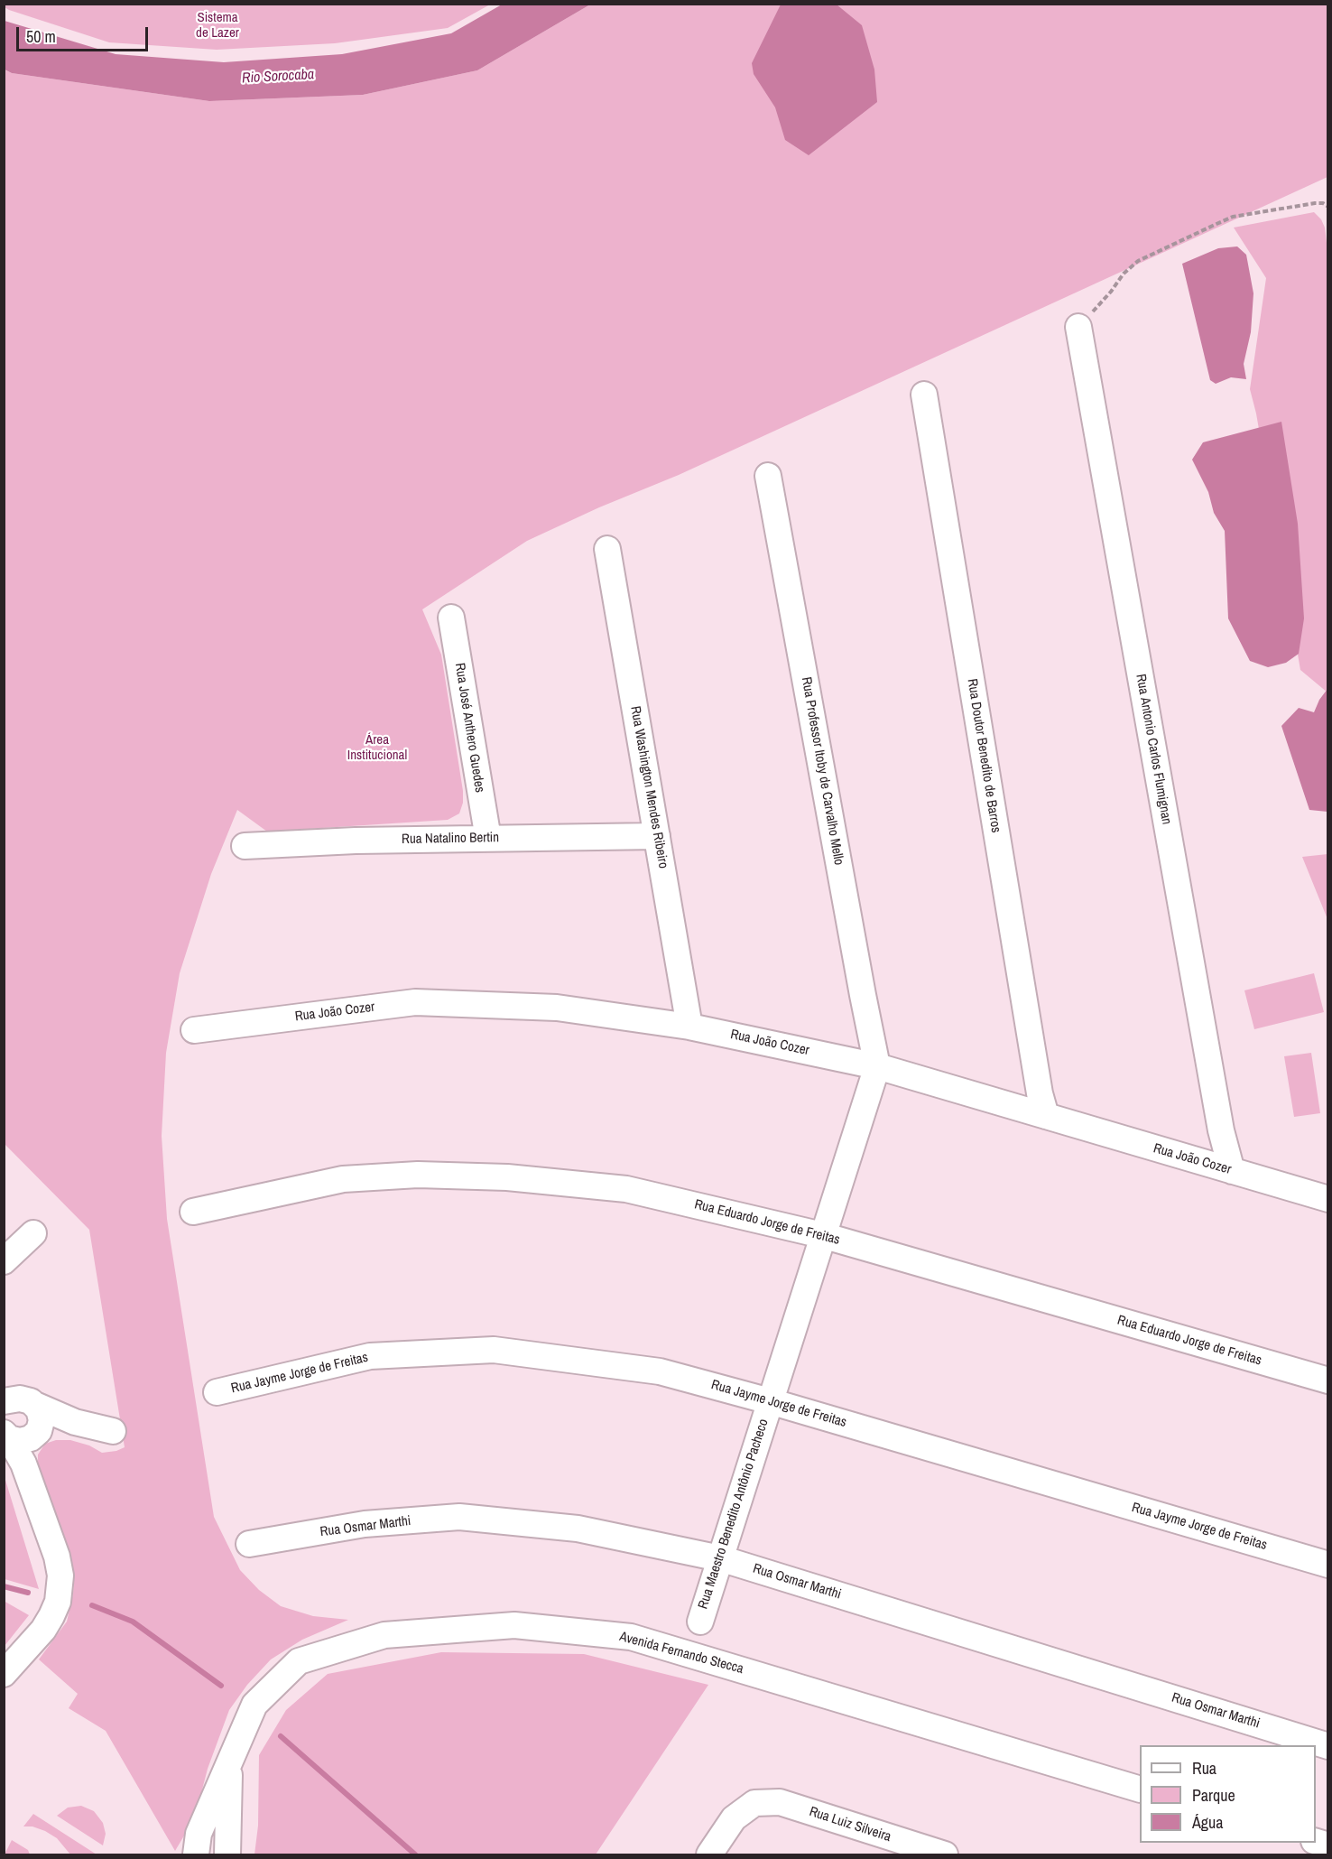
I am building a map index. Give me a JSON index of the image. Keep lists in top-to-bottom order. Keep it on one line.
{"streets":{"street":["Rua José Anthero Guedes","Rua Antonio Carlos Flumignan","Rua Doutor Benedito de Barros","Rua Professor Itoby de Carvalho Mello","Rua Washington Mendes Ribeiro","Rua Natalino Bertin","Rua João Cozer","Rua Eduardo Jorge de Freitas","Rua Jayme Jorge de Freitas","Rua Maestro Benedito Antônio Pacheco","Rua Osmar Marthi","Avenida Fernando Stecca","Rua Luiz Silveira"]},"crossings":[["Rua José Anthero Guedes","Rua Natalino Bertin"],["Rua Antonio Carlos Flumignan","Rua João Cozer"],["Rua Doutor Benedito de Barros","Rua João Cozer"],["Rua Professor Itoby de Carvalho Mello","Rua João Cozer"],["Rua Professor Itoby de Carvalho Mello","Rua Maestro Benedito Antônio Pacheco"],["Rua Washington Mendes Ribeiro","Rua Natalino Bertin"],["Rua Washington Mendes Ribeiro","Rua João Cozer"],["Rua João Cozer","Rua Maestro Benedito Antônio Pacheco"],["Rua Eduardo Jorge de Freitas","Rua Maestro Benedito Antônio Pacheco"],["Rua Jayme Jorge de Freitas","Rua Maestro Benedito Antônio Pacheco"],["Rua Maestro Benedito Antônio Pacheco","Rua Osmar Marthi"]],"water":["Rio Sorocaba"],"parks":["Sistema de Lazer","Área Institucional"],"legend":["Rua","Parque","Água"],"scale_bar":"50 m"}
